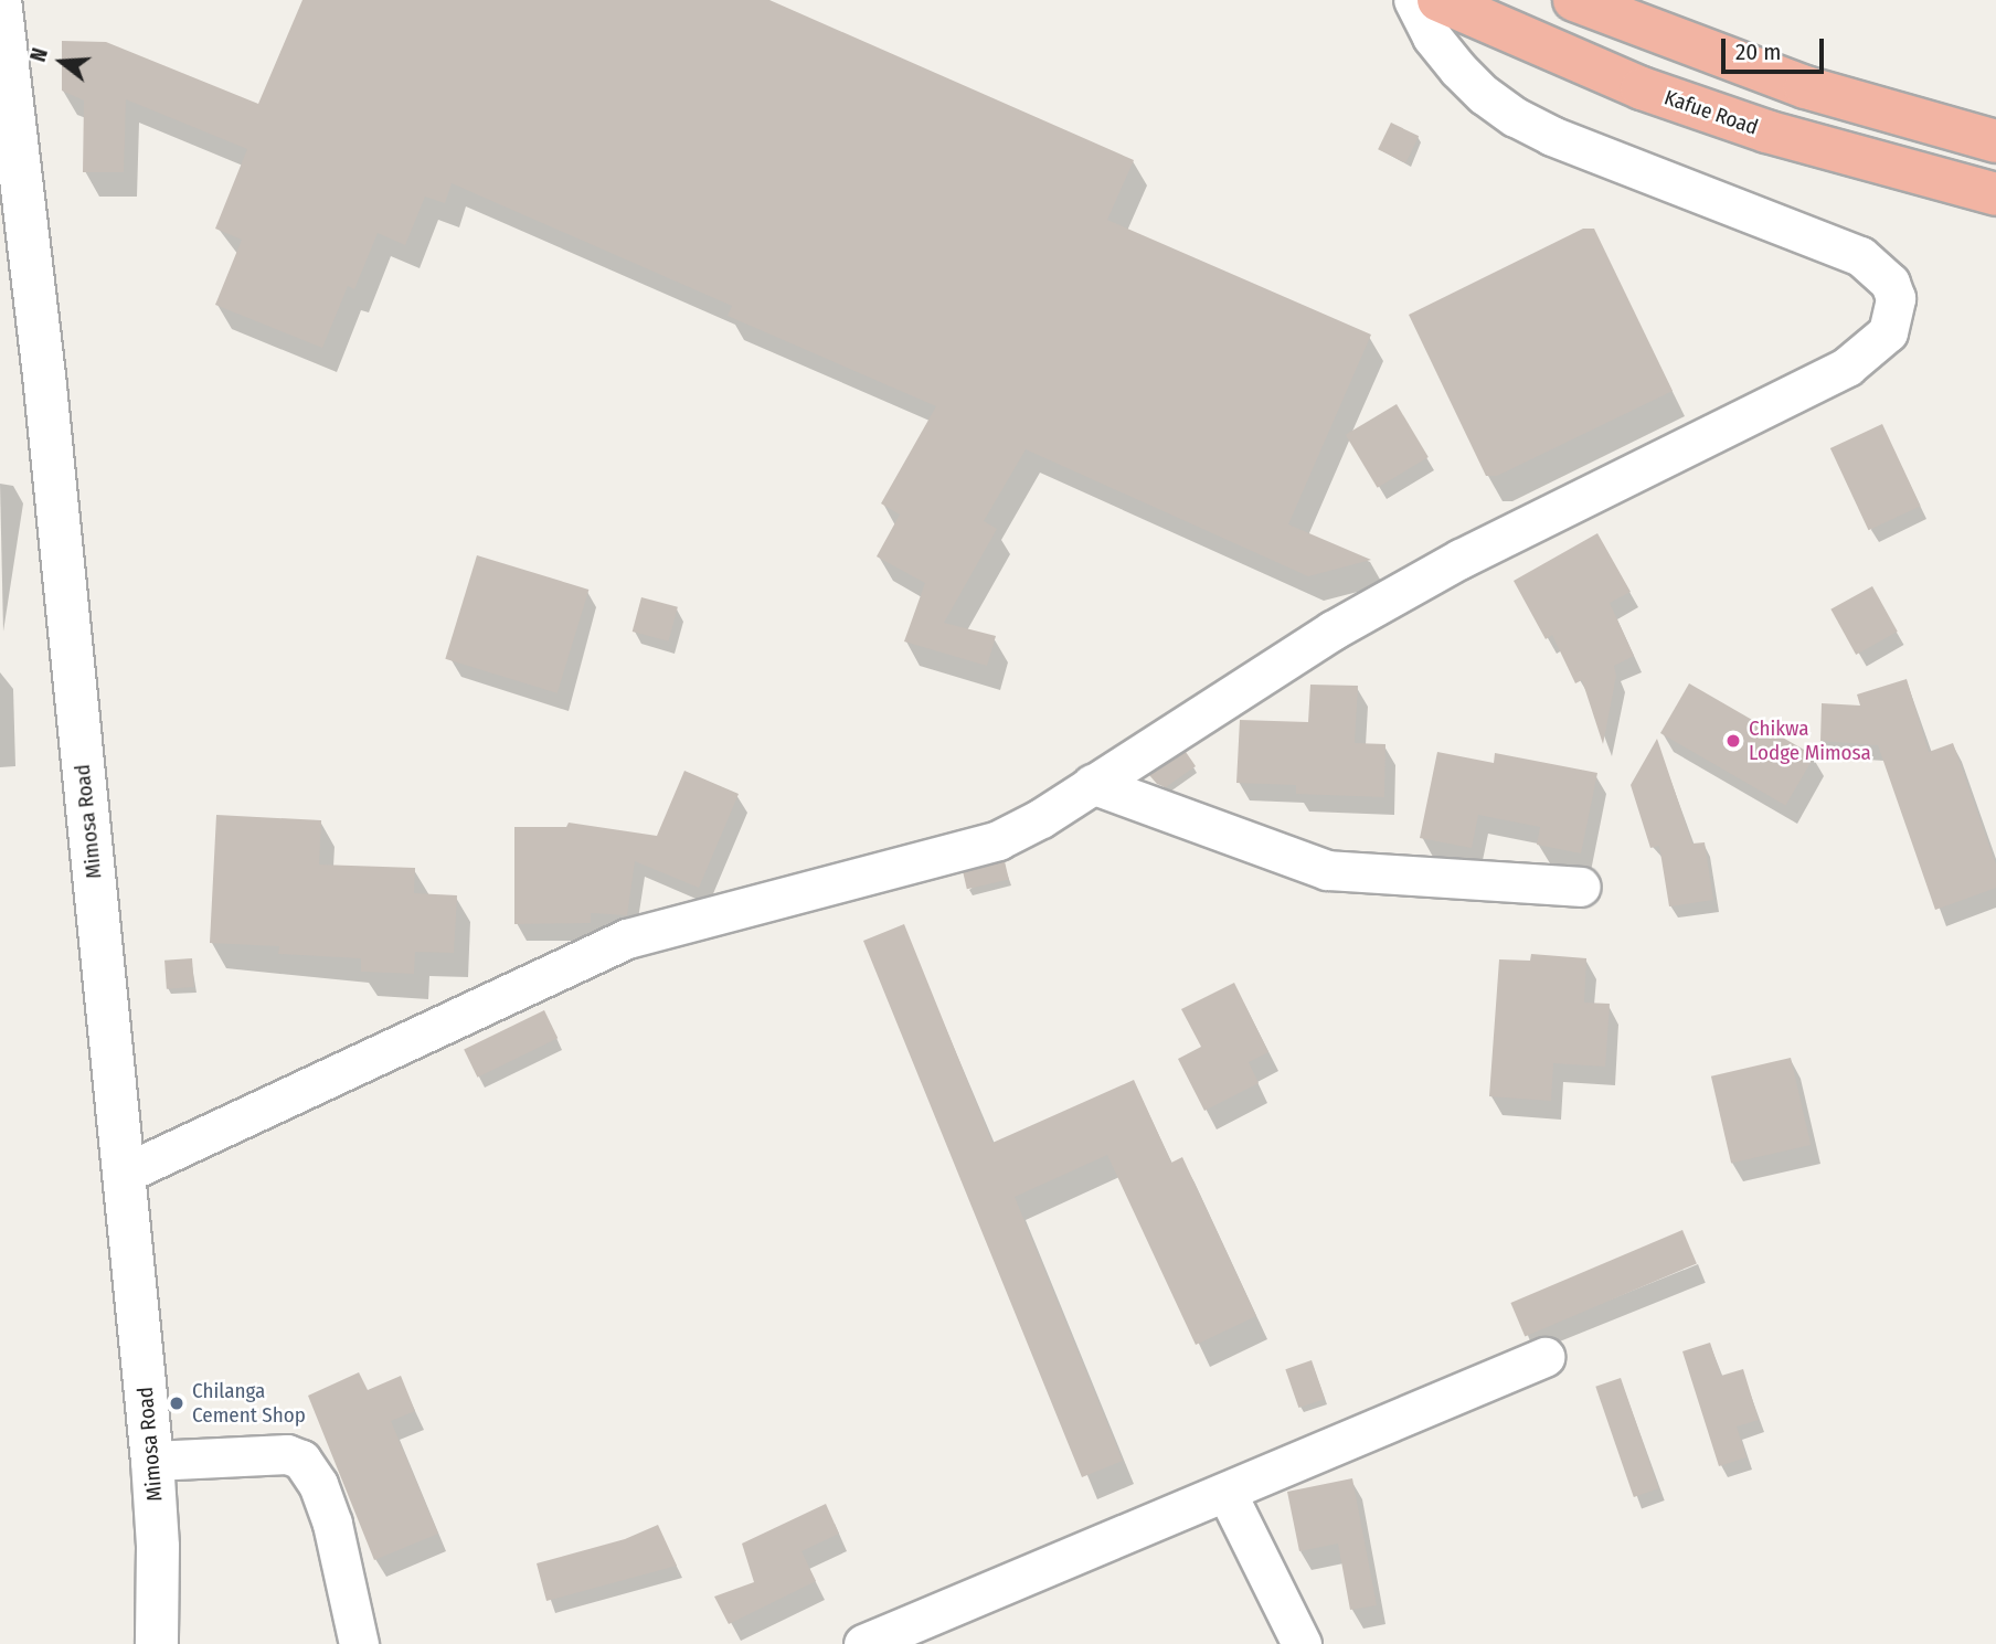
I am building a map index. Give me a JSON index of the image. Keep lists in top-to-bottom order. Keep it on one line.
{"streets":{"highway":["Kafue Road"],"street":["Mimosa Road"]},"places":["Chikwa Lodge Mimosa","Chilanga Cement Shop"],"scale_bar":"20 m","north":"left"}
